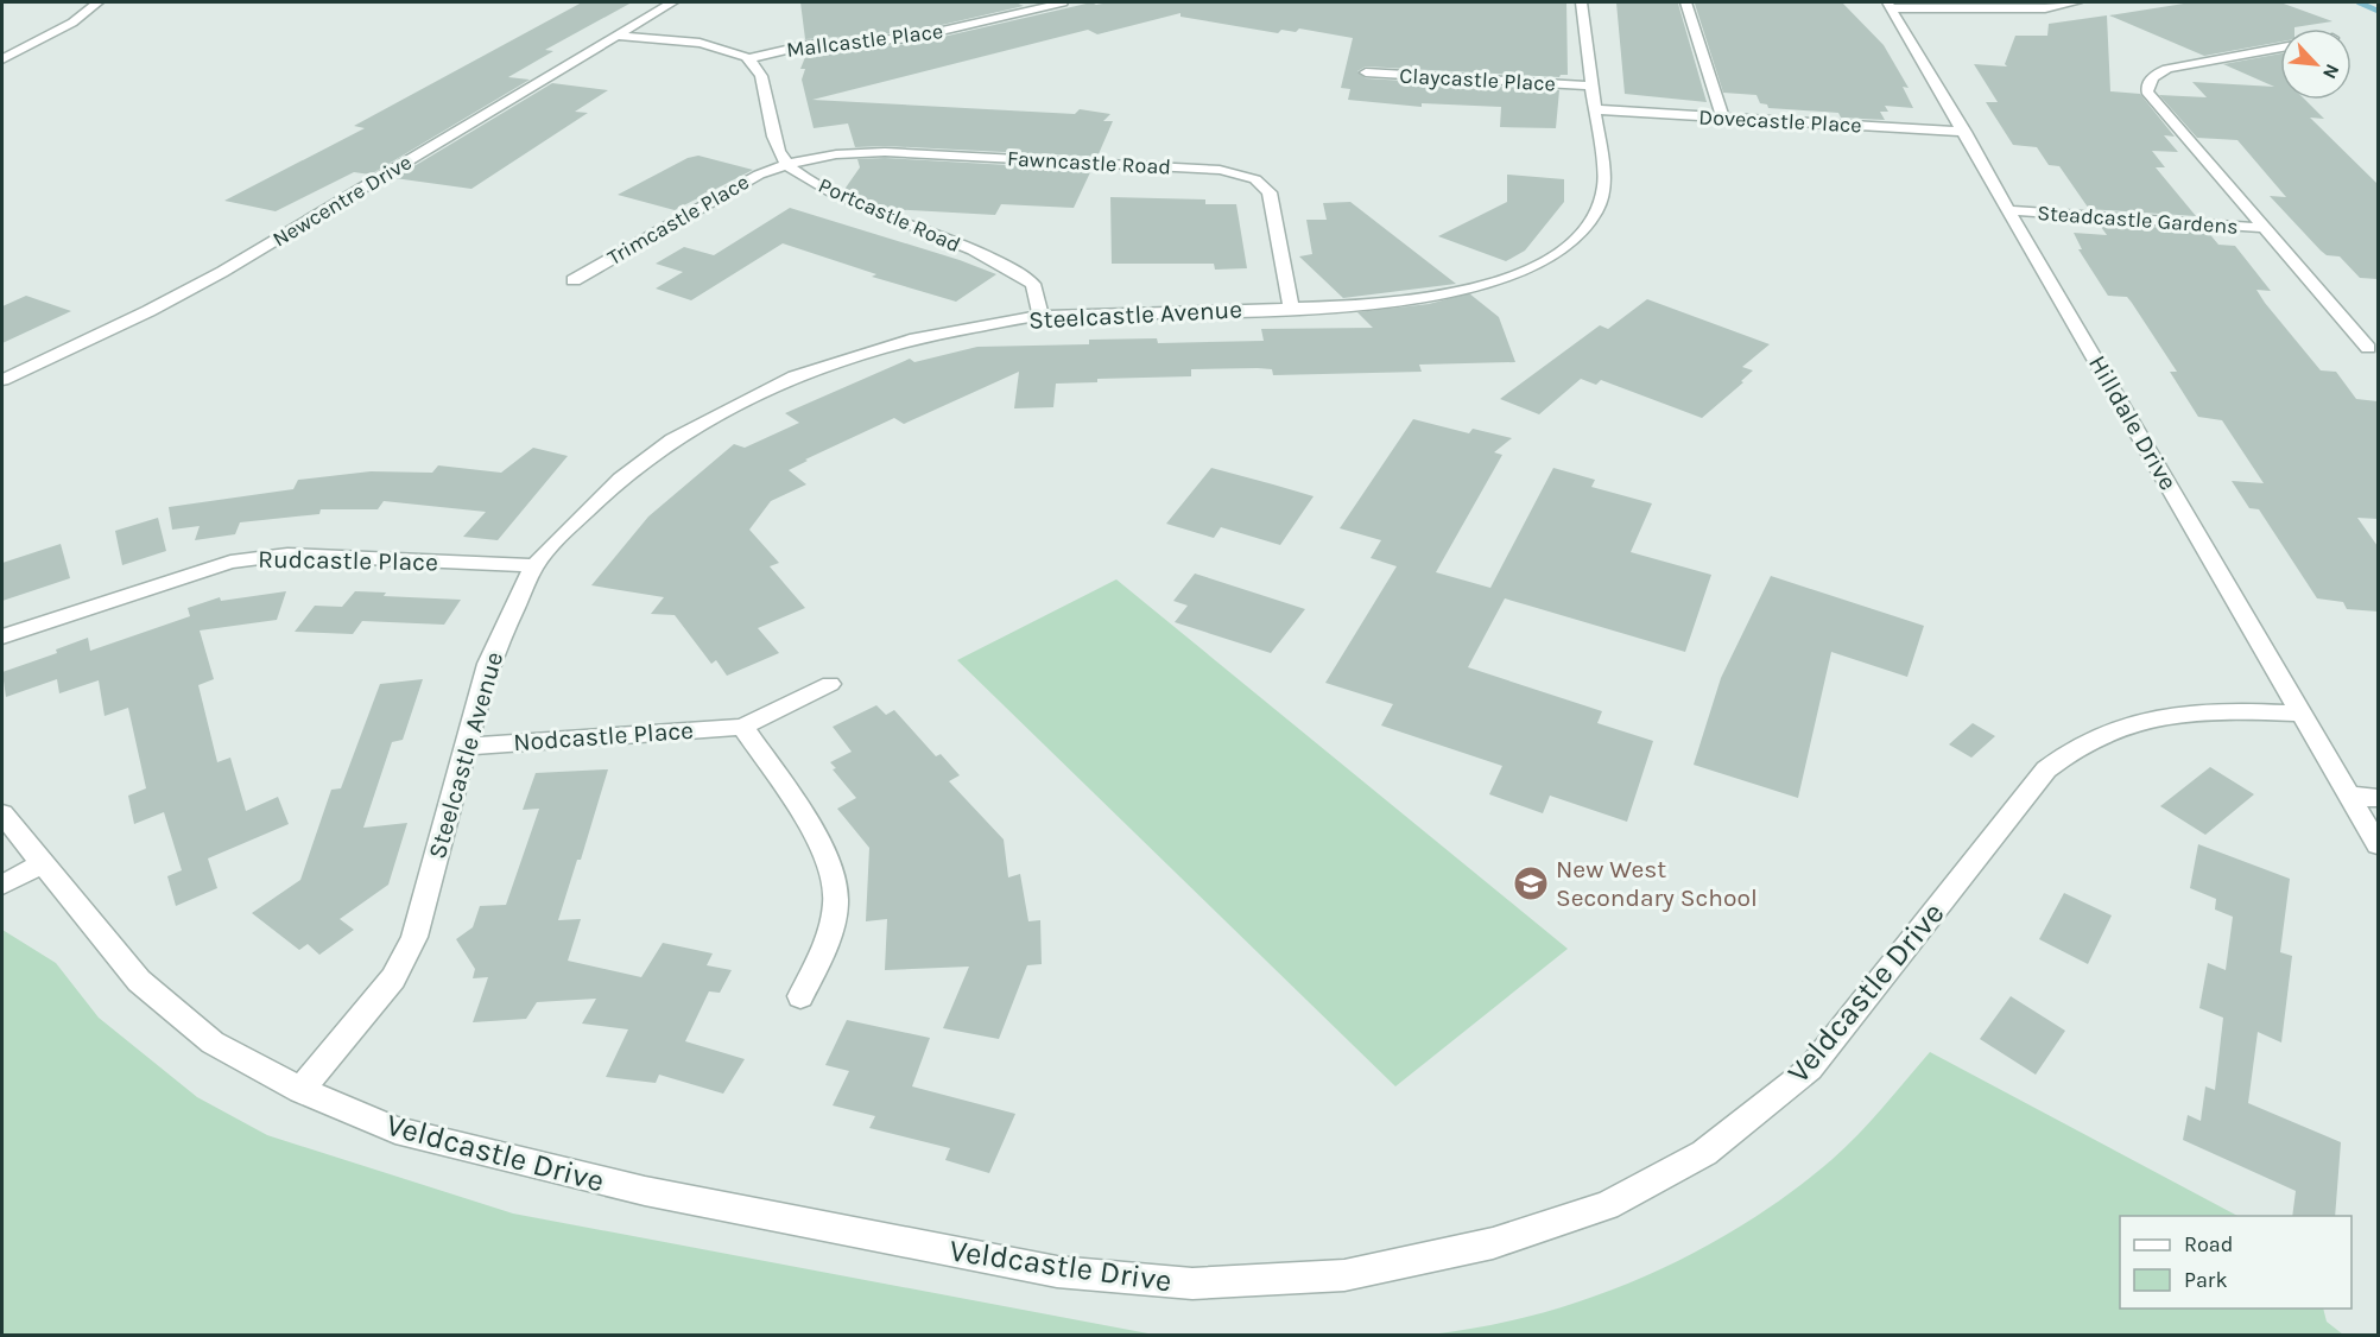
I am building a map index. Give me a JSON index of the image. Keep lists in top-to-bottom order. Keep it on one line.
{"streets":{"street":["Mallcastle Place","Claycastle Place","Dovecastle Place","Fawncastle Road","Newcentre Drive","Portcastle Road","Trimcastle Place","Steadcastle Gardens","Steelcastle Avenue","Hilldale Drive","Rudcastle Place","Nodcastle Place","Veldcastle Drive"]},"crossings":[["Claycastle Place","Steelcastle Avenue"],["Dovecastle Place","Steelcastle Avenue"],["Dovecastle Place","Hilldale Drive"],["Fawncastle Road","Portcastle Road"],["Fawncastle Road","Trimcastle Place"],["Fawncastle Road","Steelcastle Avenue"],["Portcastle Road","Trimcastle Place"],["Portcastle Road","Steelcastle Avenue"],["Steadcastle Gardens","Hilldale Drive"],["Steelcastle Avenue","Rudcastle Place"],["Steelcastle Avenue","Nodcastle Place"],["Steelcastle Avenue","Veldcastle Drive"],["Hilldale Drive","Veldcastle Drive"]],"places":{"school or university":["New West Secondary School"]},"legend":["Road","Park"],"north":"bottom right"}
